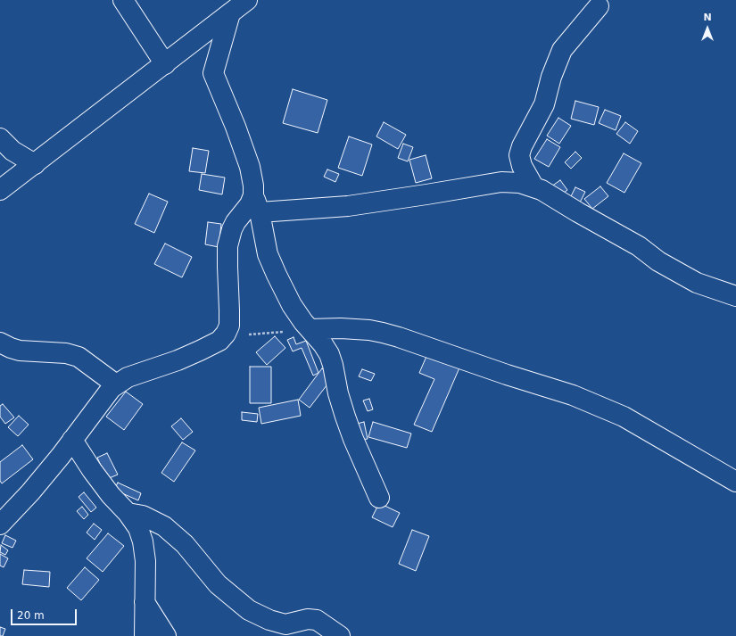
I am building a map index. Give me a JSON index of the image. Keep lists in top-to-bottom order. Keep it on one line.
{"scale_bar":"20 m","north":"top"}
